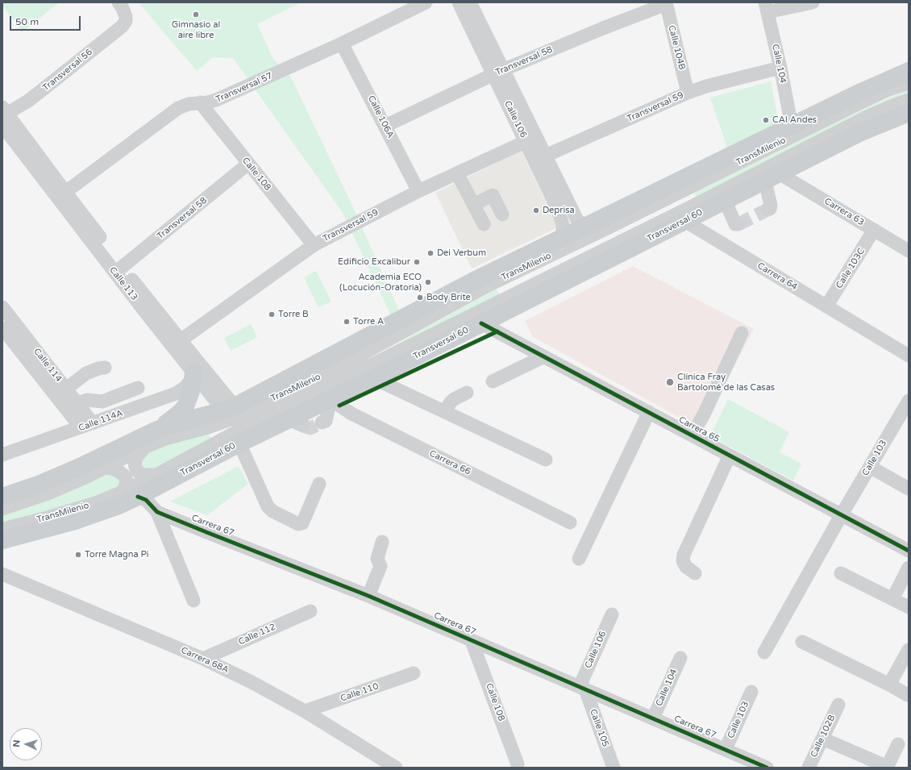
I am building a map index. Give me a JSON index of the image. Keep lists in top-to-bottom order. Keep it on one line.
{"streets":{"main road":["Transversal 60"],"street":["Calle 104B","Transversal 58","Calle 104","Transversal 56","Transversal 57","Transversal 59","Calle 106A","Calle 106","TransMilenio","Calle 108","Carrera 63","Calle 103C","Carrera 64","Calle 113","Calle 114","Calle 114A","Carrera 65","Calle 103","Carrera 66","Carrera 67","Calle 112","Carrera 68A","Calle 110","Calle 105","Calle 102B"]},"crossings":[["Calle 104B","Transversal 58"],["Calle 104B","Transversal 59"],["Transversal 58","Calle 106A"],["Transversal 58","Calle 106"],["Transversal 58","Calle 108"],["Transversal 58","Calle 113"],["Calle 104","Transversal 59"],["Calle 104","Carrera 67"],["Transversal 56","Calle 113"],["Transversal 57","Calle 106A"],["Transversal 57","Calle 108"],["Transversal 57","Calle 113"],["Transversal 59","Calle 106A"],["Transversal 59","Calle 106"],["Transversal 59","Calle 108"],["Transversal 59","Calle 113"],["Calle 106","Carrera 67"],["Calle 106","Calle 105"],["TransMilenio","Transversal 60"],["TransMilenio","Carrera 64"],["TransMilenio","Calle 113"],["TransMilenio","Carrera 67"],["Calle 108","Carrera 67"],["Carrera 63","Transversal 60"],["Carrera 63","Calle 103C"],["Transversal 60","Carrera 64"],["Transversal 60","Calle 113"],["Transversal 60","Carrera 65"],["Transversal 60","Carrera 66"],["Transversal 60","Carrera 67"],["Calle 103C","Carrera 64"],["Calle 113","Calle 114A"],["Calle 114","Calle 114A"],["Carrera 65","Calle 103"],["Calle 103","Carrera 67"],["Carrera 67","Calle 105"],["Calle 112","Carrera 68A"],["Carrera 68A","Calle 110"]],"places":["Gimnasio al aire libre","CAI Andes","Deprisa","Dei Verbum","Edificio Excalibur","Academia ECO (Locución-Oratoria)","Body Brite","Torre B","Torre A","Clínica Fray Bartolomé de las Casas","Torre Magna Pi"],"scale_bar":"50 m","north":"left"}
